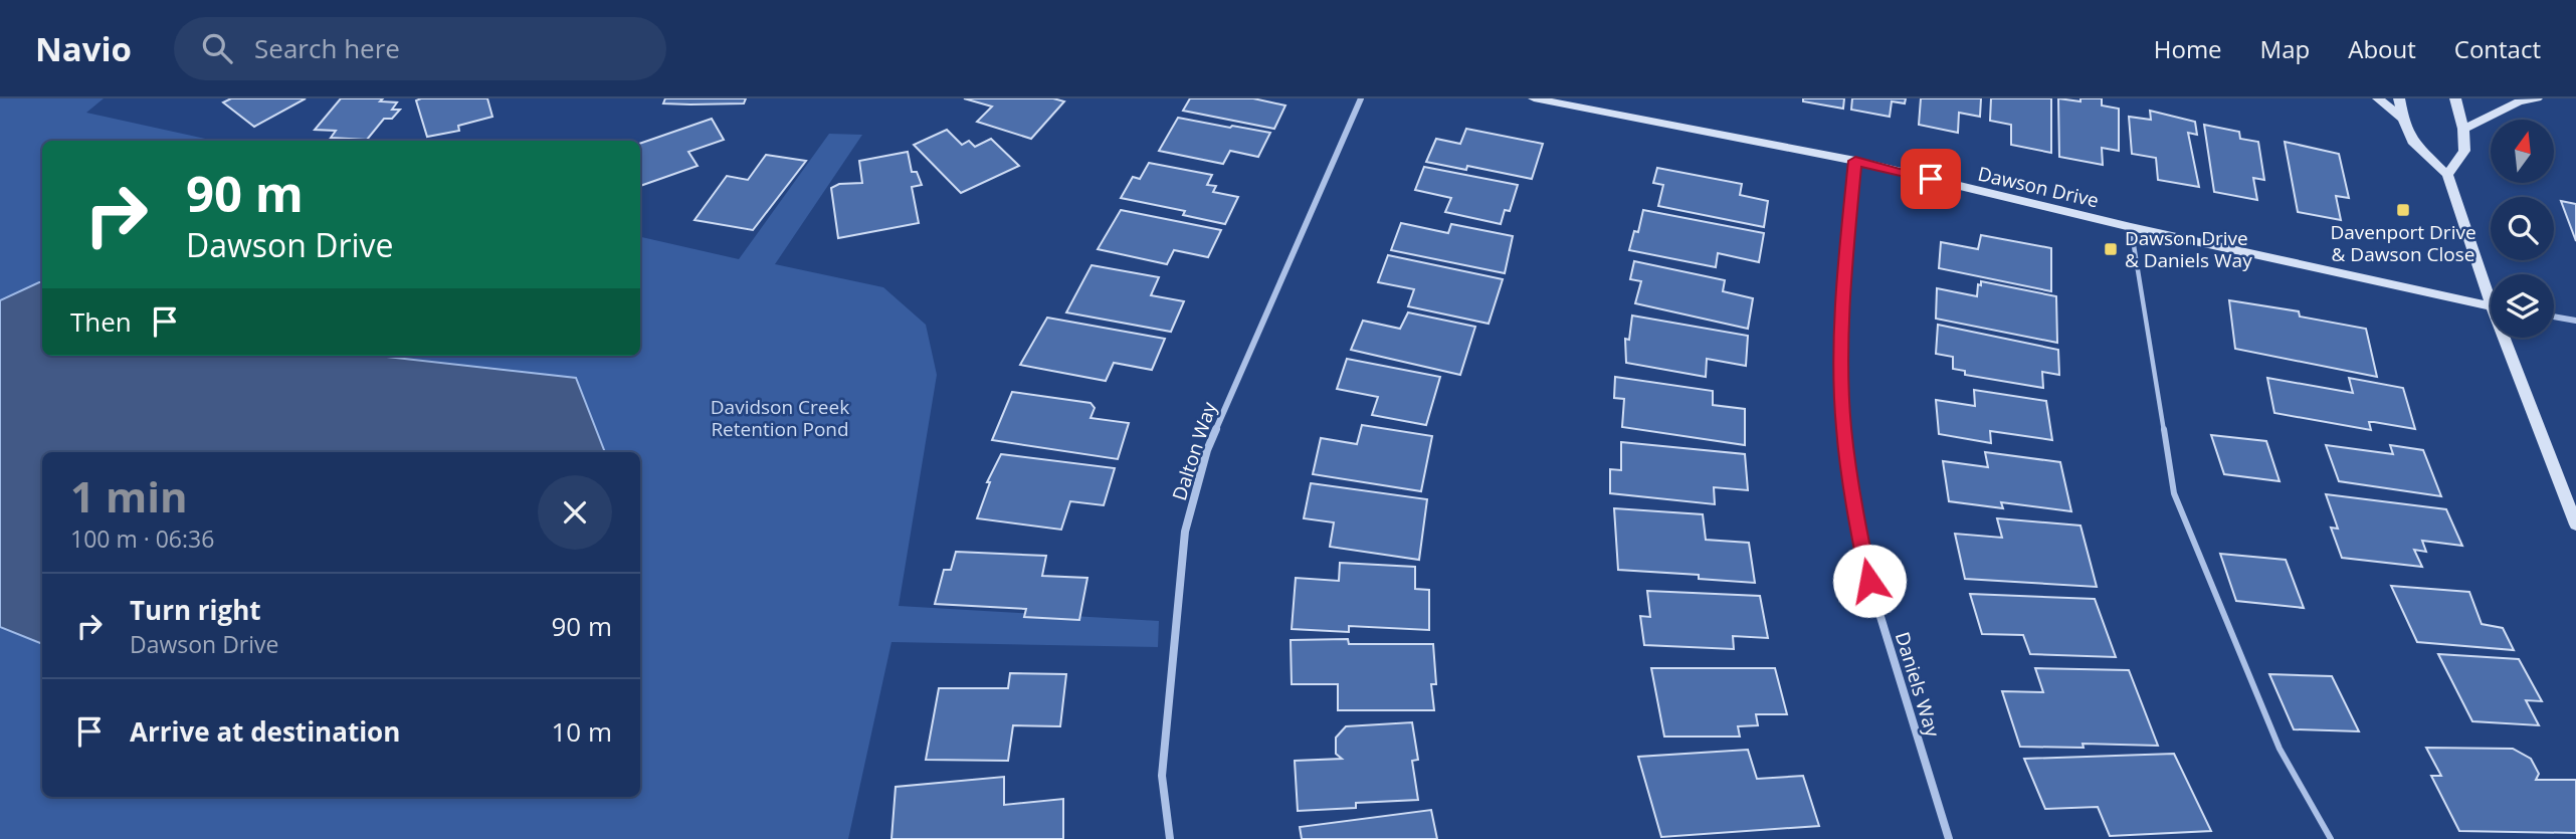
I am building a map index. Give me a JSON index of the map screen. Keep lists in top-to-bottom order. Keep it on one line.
{"streets":{"street":["Dawson Drive","Dalton Way","Daniels Way"]},"crossings":[["Dawson Drive","Daniels Way"]],"parks":["Davidson Creek Retention Pond"],"places":{"transit":["Davenport Drive & Dawson Close","Dawson Drive & Daniels Way"]},"north":"top","page":{"header":"Navio","search":"Search here","nav":["Home","Map","About","Contact"],"turn":["90 m","Dawson Drive"],"then":"Then","heading":["1 min","100 m · 06:36"],"list":[{"name":"Turn right","note":"Dawson Drive","value":"90 m"},{"name":"Arrive at destination","value":"10 m"}]}}
